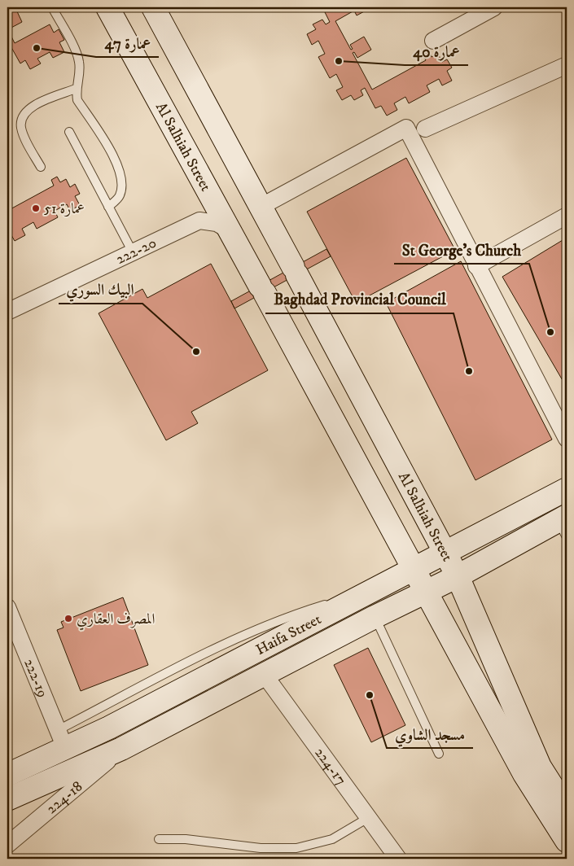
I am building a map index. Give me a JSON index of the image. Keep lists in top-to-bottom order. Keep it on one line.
{"streets":{"main road":["Al Salhiah Street","Haifa Street"],"street":["222-20","222-19","224-17","224-18"]},"crossings":[["Al Salhiah Street","Haifa Street"],["Haifa Street","222-19"],["Haifa Street","224-17"],["Haifa Street","224-18"]],"places":["عمارة 47","عمارة 40","عمارة 51","St George's Church","البيك السوري","Baghdad Provincial Council","المصرف العقاري","مسجد الشاوي"]}
